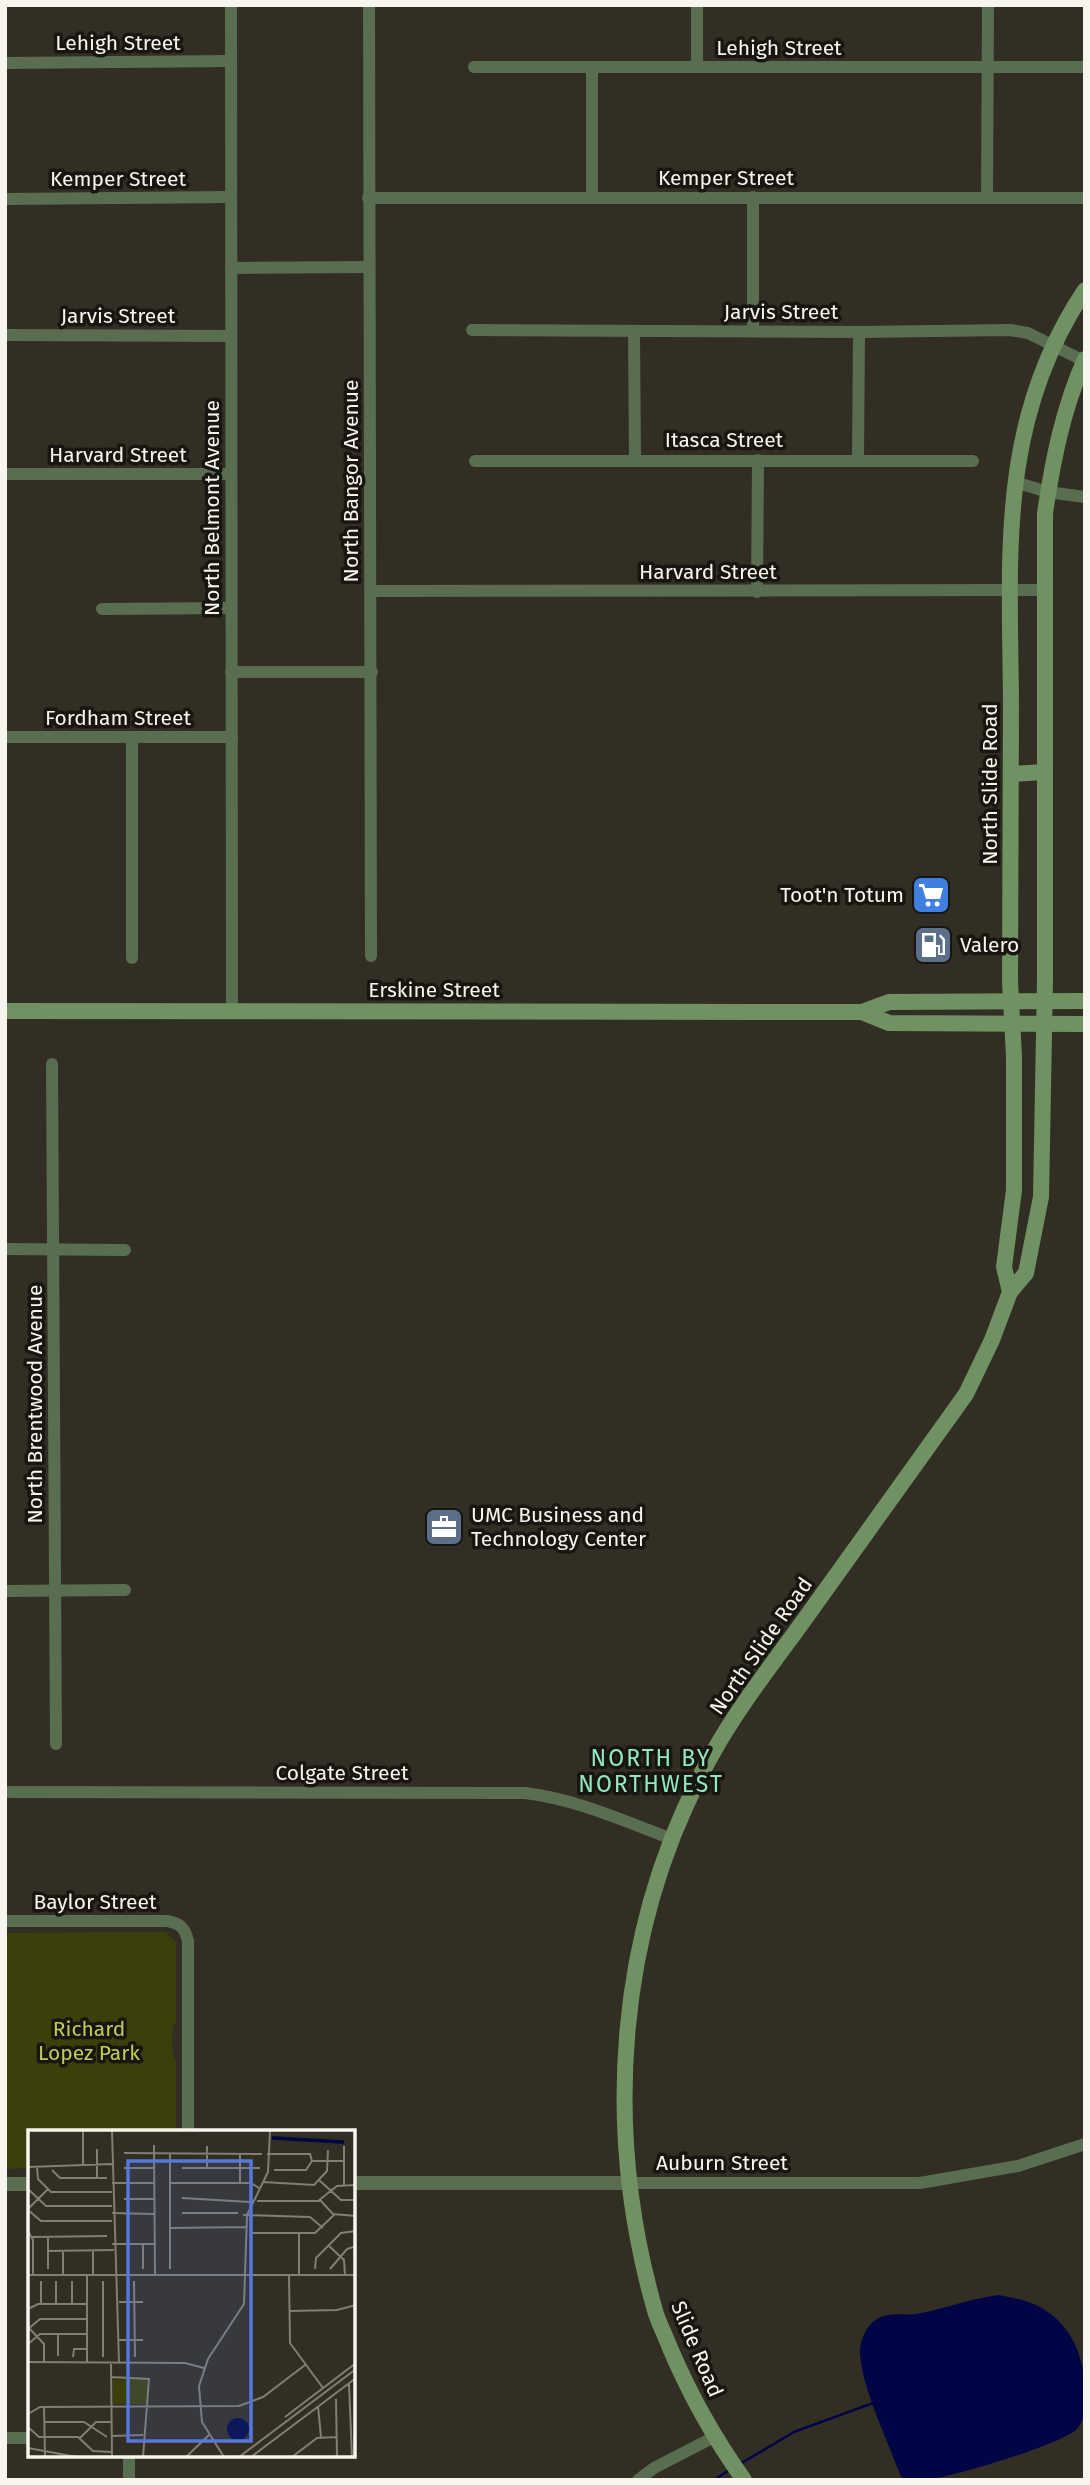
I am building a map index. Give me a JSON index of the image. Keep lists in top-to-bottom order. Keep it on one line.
{"streets":{"main road":["North Slide Road","Erskine Street","Slide Road"],"street":["Lehigh Street","Kemper Street","Jarvis Street","Itasca Street","Harvard Street","North Bangor Avenue","North Belmont Avenue","Fordham Street","North Brentwood Avenue","Colgate Street","Baylor Street","Auburn Street"]},"crossings":[["Lehigh Street","North Belmont Avenue"],["Kemper Street","North Bangor Avenue"],["Kemper Street","North Belmont Avenue"],["Jarvis Street","North Belmont Avenue"],["Jarvis Street","North Slide Road"],["Harvard Street","North Bangor Avenue"],["Harvard Street","North Belmont Avenue"],["Harvard Street","North Slide Road"],["North Belmont Avenue","Fordham Street"],["North Belmont Avenue","Erskine Street"],["North Slide Road","Erskine Street"],["North Slide Road","Colgate Street"],["North Slide Road","Auburn Street"],["North Slide Road","Slide Road"],["Auburn Street","Slide Road"]],"districts":["NORTH BY NORTHWEST"],"parks":["Richard Lopez Park"],"places":{"supermarket":["Toot'n Totum"],"fuel station":["Valero"],"office":["UMC Business and Technology Center"]}}
